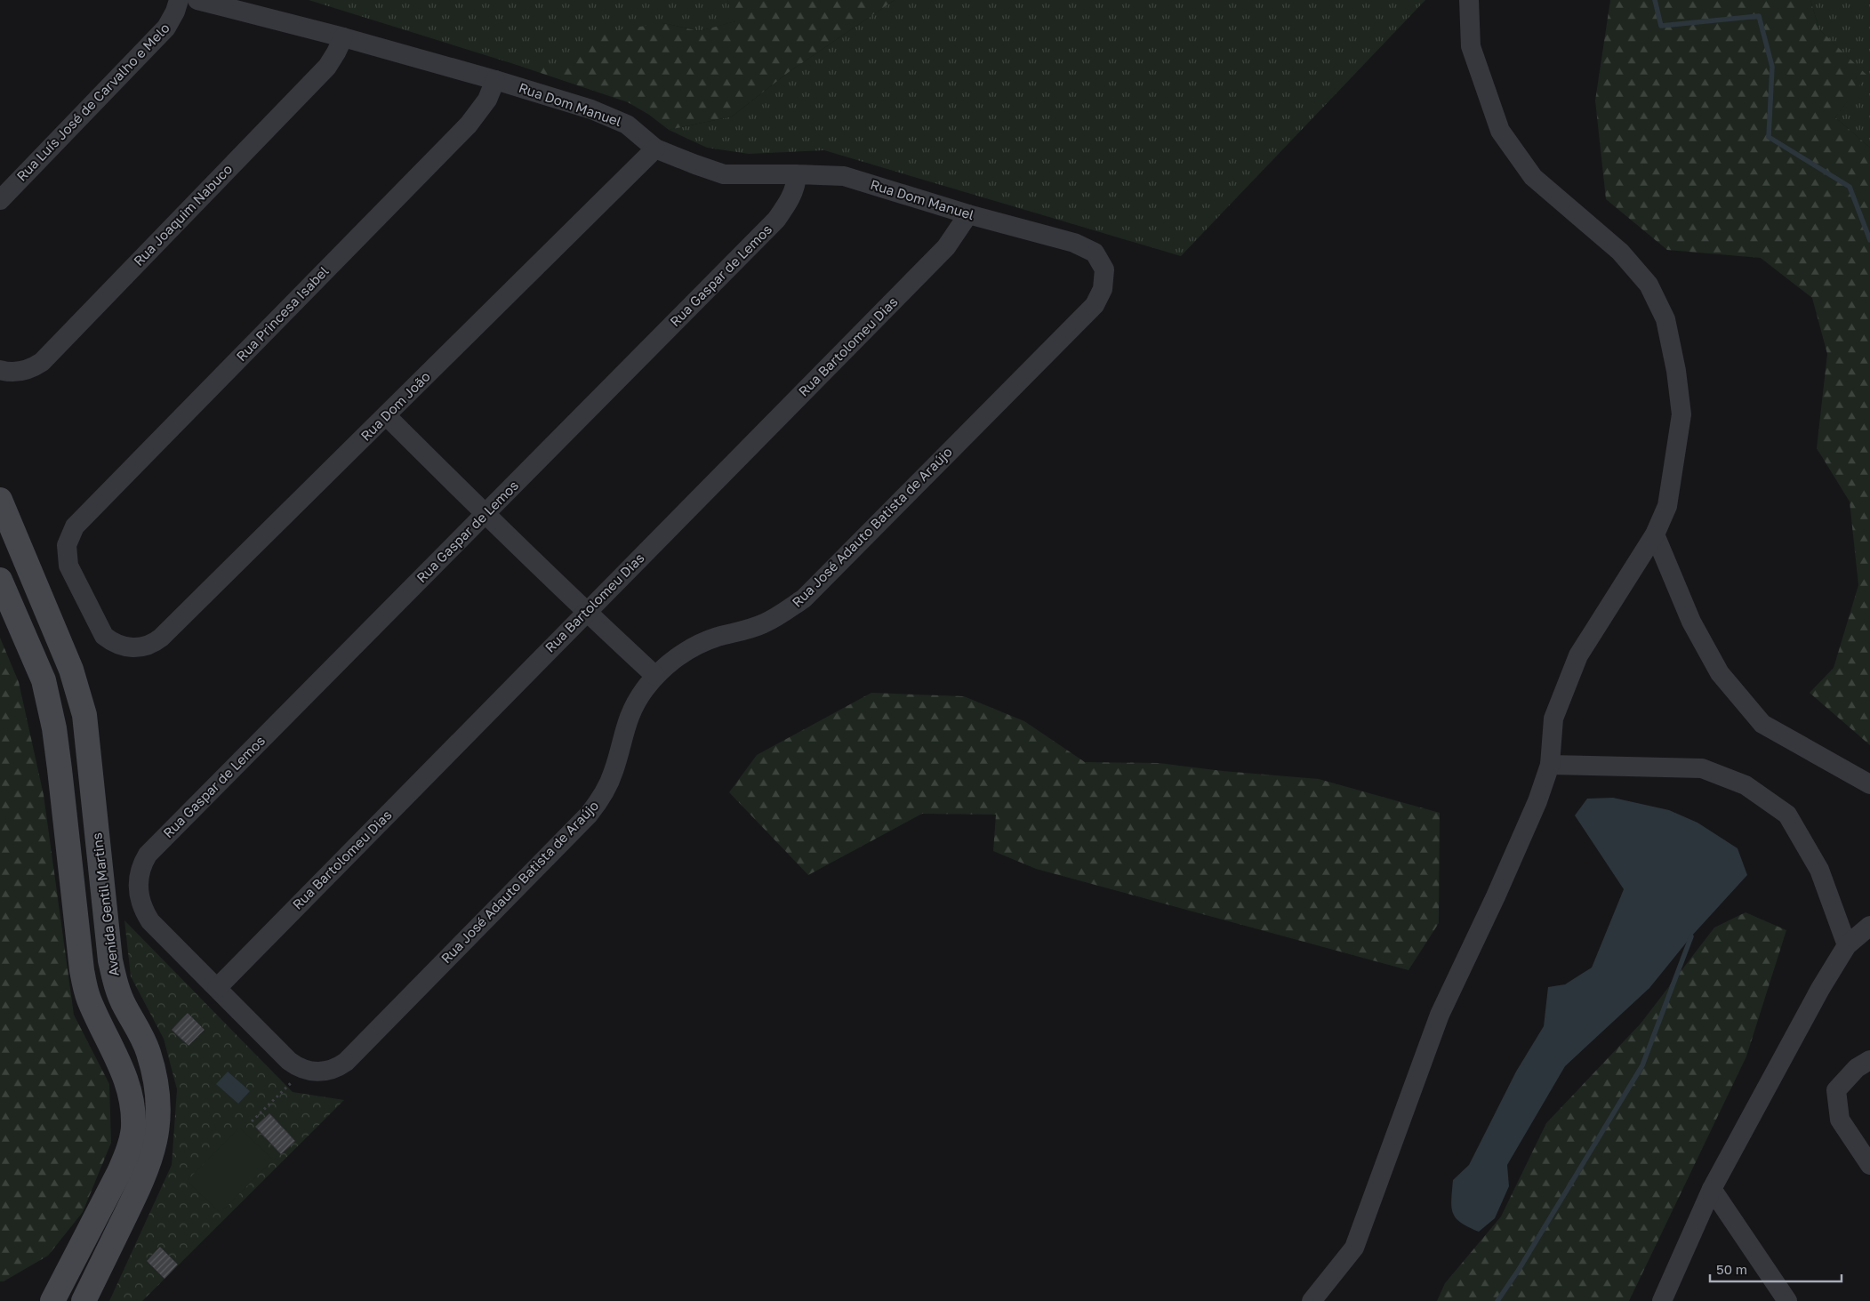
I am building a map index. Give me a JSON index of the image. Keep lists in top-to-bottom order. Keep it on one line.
{"streets":{"main road":["Avenida Gentil Martins"],"street":["Rua Luís José de Carvalho e Melo","Rua Dom Manuel","Rua Joaquim Nabuco","Rua Gaspar de Lemos","Rua Princesa Isabel","Rua Bartolomeu Dias","Rua Dom João","Rua José Adauto Batista de Araújo"]},"crossings":[["Rua Dom Manuel","Rua Joaquim Nabuco"],["Rua Dom Manuel","Rua Gaspar de Lemos"],["Rua Dom Manuel","Rua Princesa Isabel"],["Rua Dom Manuel","Rua Bartolomeu Dias"],["Rua Dom Manuel","Rua Dom João"],["Rua Dom Manuel","Rua José Adauto Batista de Araújo"],["Rua Gaspar de Lemos","Rua Bartolomeu Dias"],["Rua Princesa Isabel","Rua Dom João"]],"scale_bar":"50 m"}
